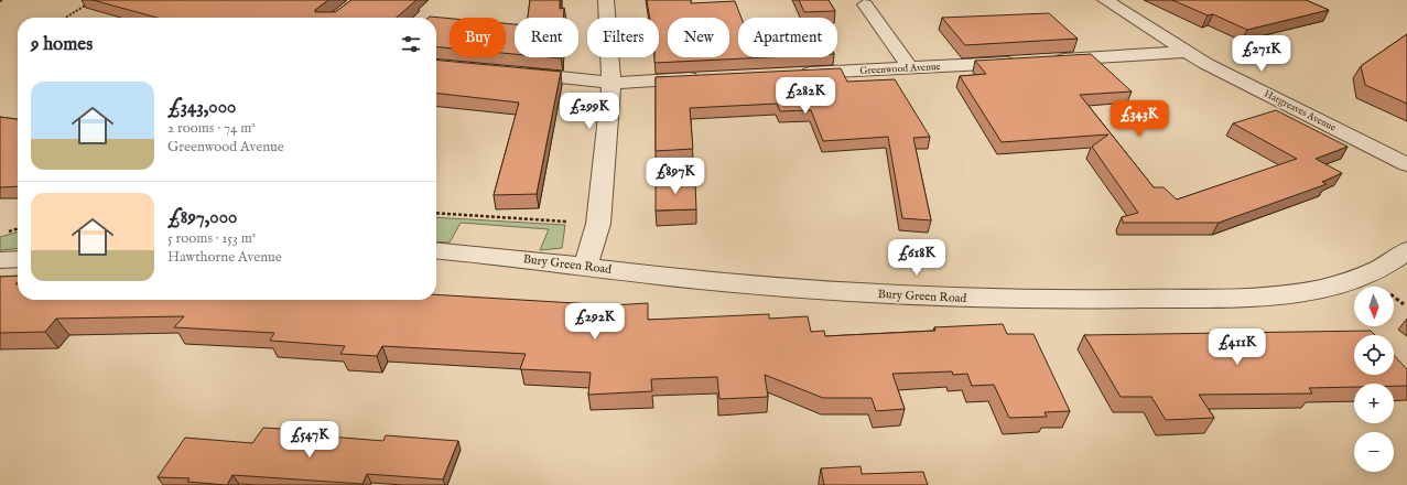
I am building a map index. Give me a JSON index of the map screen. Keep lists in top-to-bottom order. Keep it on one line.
{"streets":{"street":["Greenwood Avenue","Hargreaves Avenue","Bury Green Road"]},"north":"bottom","page":{"chip":["Buy","Rent","Filters","New","Apartment"],"heading":"9 homes","price":["£271K","£282K","£299K","£343K","£897K","£618K","£292K","£411K","£547K"],"list":[{"name":"£343,000","note":"2 rooms · 74 m² · Greenwood Avenue"},{"name":"£897,000","note":"5 rooms · 153 m² · Hawthorne Avenue"}],"map_buttons":["+","−"]}}
